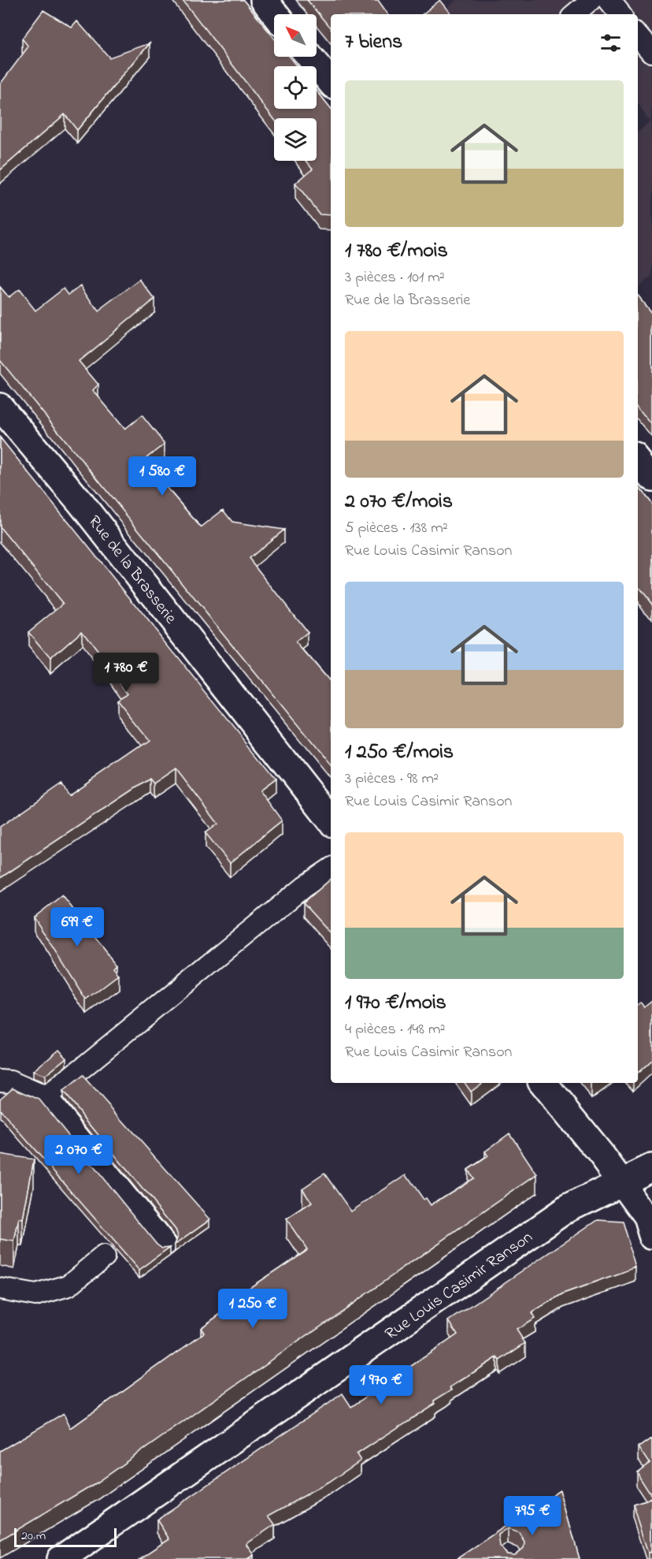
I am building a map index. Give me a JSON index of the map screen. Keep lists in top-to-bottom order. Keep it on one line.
{"streets":{"street":["Rue de la Brasserie","Rue Louis Casimir Ranson"]},"scale_bar":"20 m","north":"top left","page":{"heading":"7 biens","list":[{"name":"1 780 €/mois","note":"3 pièces · 101 m² · Rue de la Brasserie"},{"name":"2 070 €/mois","note":"5 pièces · 138 m² · Rue Louis Casimir Ranson"},{"name":"1 250 €/mois","note":"3 pièces · 98 m² · Rue Louis Casimir Ranson"},{"name":"1 970 €/mois","note":"4 pièces · 148 m² · Rue Louis Casimir Ranson"}],"price":["1 580 €","1 780 €","699 €","2 070 €","1 250 €","1 970 €","795 €"],"scale":"20 m"}}
